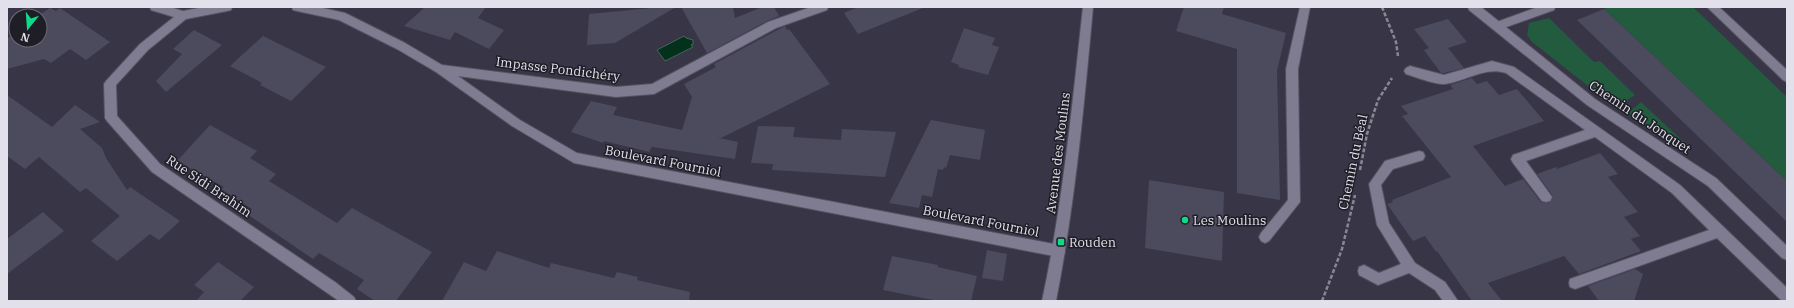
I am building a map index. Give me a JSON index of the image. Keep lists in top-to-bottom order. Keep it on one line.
{"streets":{"street":["Impasse Pondichéry","Chemin du Jonquet","Avenue des Moulins","Boulevard Fourniol","Rue Sidi Brahim"],"path":["Chemin du Béal"]},"crossings":[["Impasse Pondichéry","Boulevard Fourniol"],["Avenue des Moulins","Boulevard Fourniol"]],"places":{"other":["Les Moulins"],"transit":["Rouden"]},"north":"bottom"}
